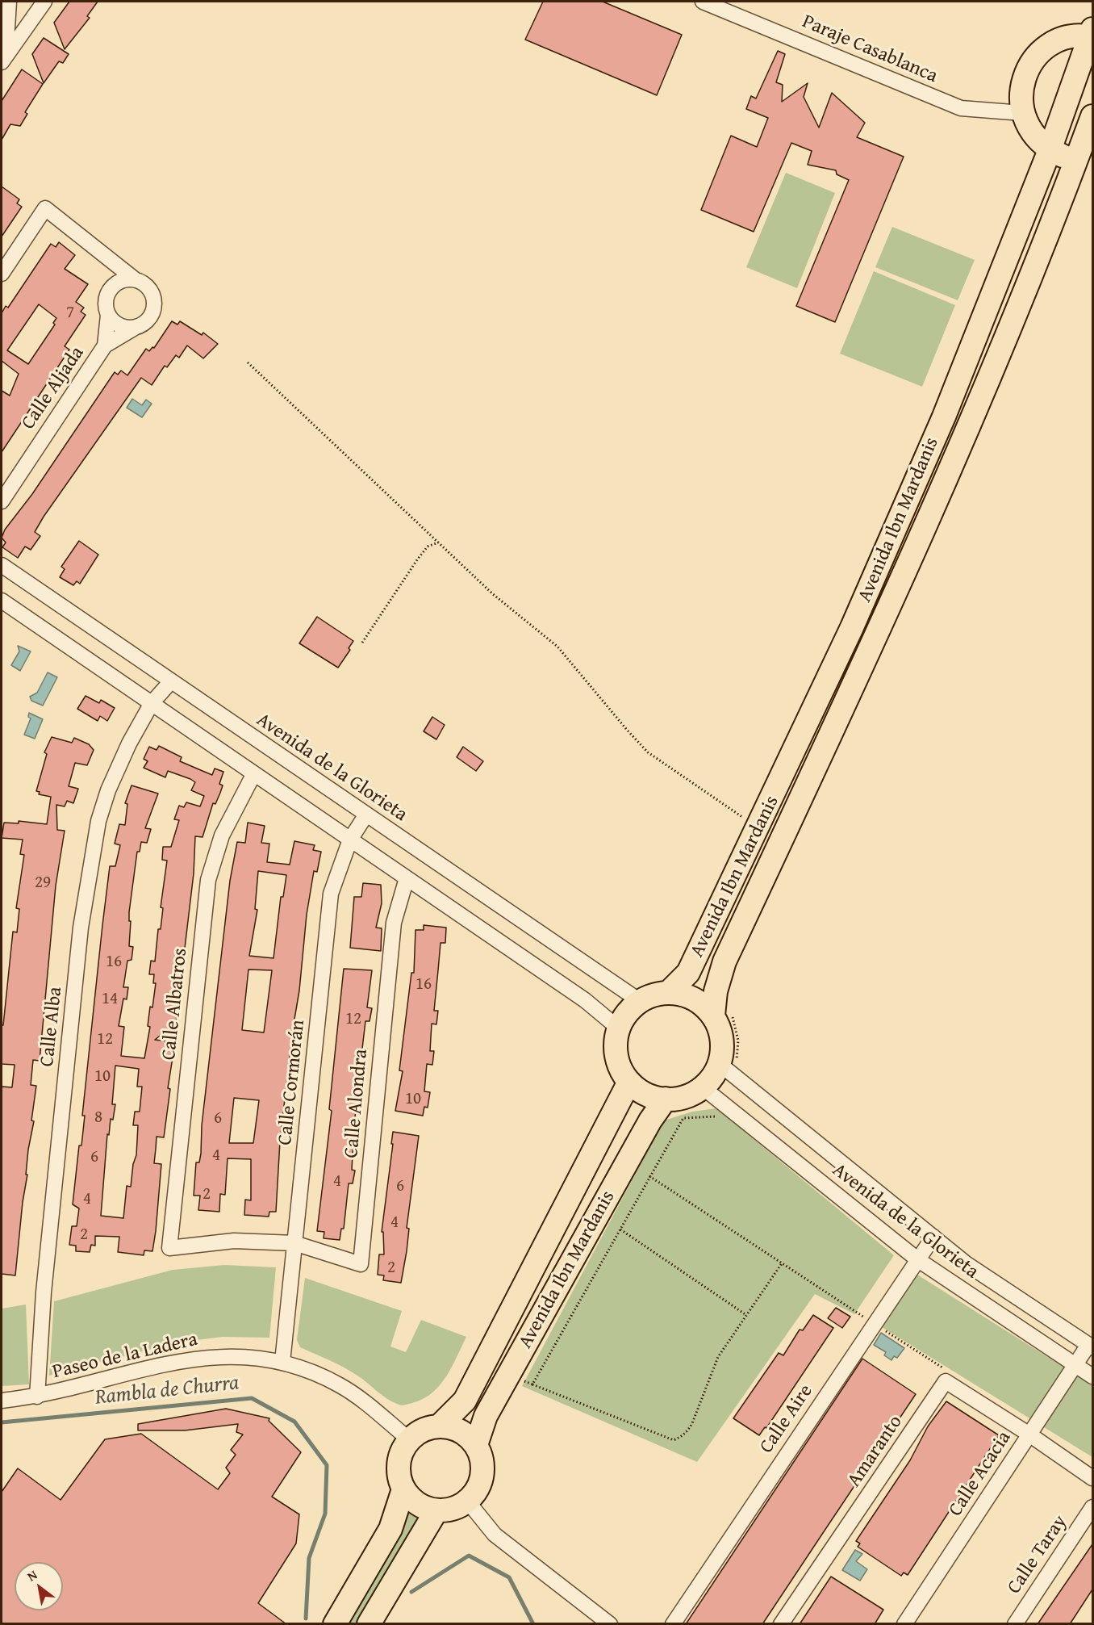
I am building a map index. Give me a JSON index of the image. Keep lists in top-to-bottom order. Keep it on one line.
{"streets":{"main road":["Avenida Ibn Mardanis"],"street":["Paraje Casablanca","Calle Aljada","Avenida de la Glorieta","Calle Albatros","Calle Alba","Calle Cormorán","Calle Alondra","Paseo de la Ladera","Calle Aire","Amaranto","Calle Acacia","Calle Taray"]},"crossings":[["Avenida Ibn Mardanis","Avenida de la Glorieta"],["Avenida Ibn Mardanis","Paseo de la Ladera"],["Avenida de la Glorieta","Calle Alba"],["Avenida de la Glorieta","Calle Cormorán"],["Avenida de la Glorieta","Calle Aire"],["Avenida de la Glorieta","Calle Acacia"],["Calle Albatros","Calle Cormorán"],["Calle Albatros","Calle Alondra"],["Calle Alba","Paseo de la Ladera"],["Calle Cormorán","Calle Alondra"],["Calle Cormorán","Paseo de la Ladera"],["Amaranto","Calle Acacia"]],"water":["Rambla de Churra"],"house_numbers":["7","29","16","16","14","12","12","10","10","8","6","4","6","4","6","2","4","4","2","2"],"north":"top left"}
